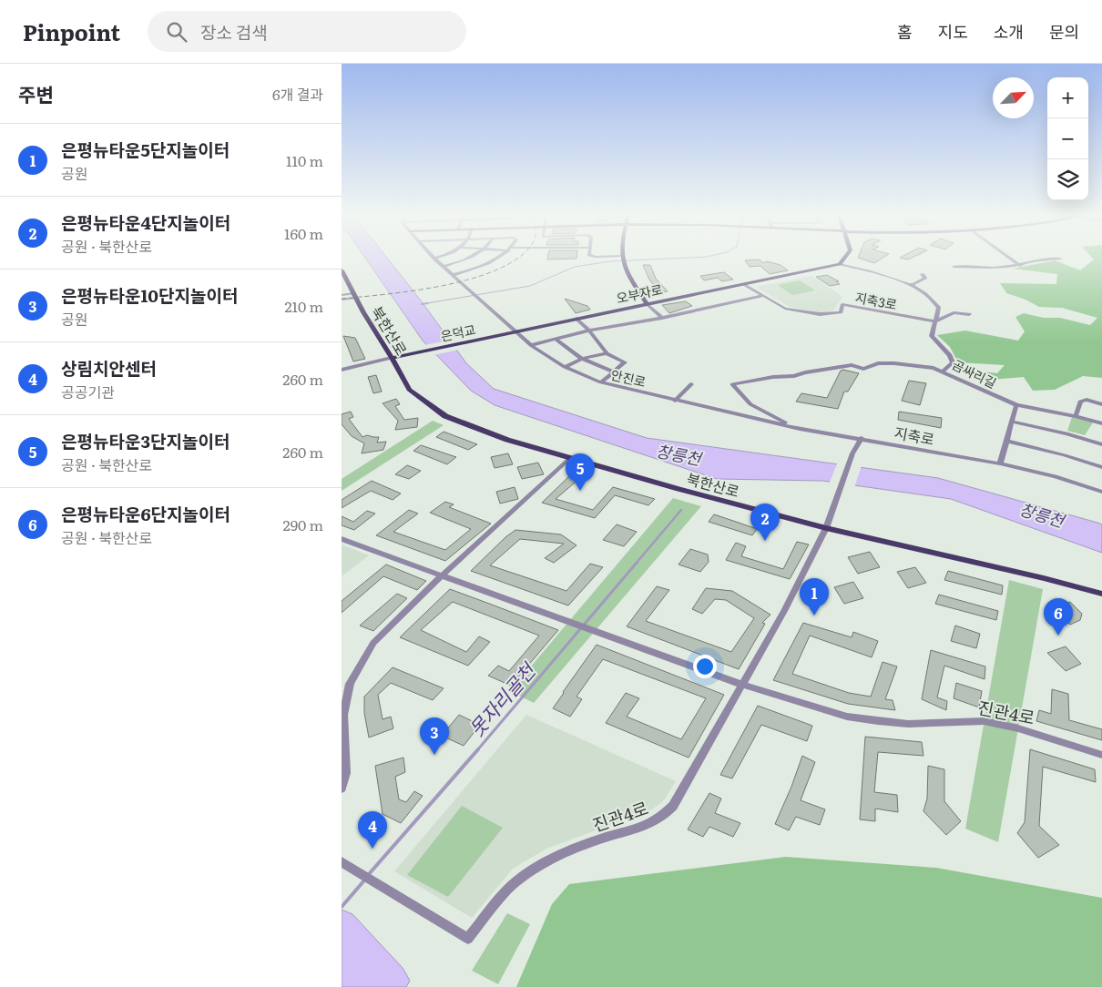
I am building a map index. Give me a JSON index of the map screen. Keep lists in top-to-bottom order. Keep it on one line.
{"streets":{"main road":["오부자로","북한산로","은덕교"],"street":["지축3로","곰싸리길","안진로","지축로","진관4로"]},"crossings":[["오부자로","지축3로"],["오부자로","은덕교"],["오부자로","곰싸리길"],["오부자로","안진로"],["지축3로","곰싸리길"],["북한산로","은덕교"],["곰싸리길","지축로"],["안진로","지축로"]],"water":["창릉천","못자리골천"],"north":"top right","page":{"header":"Pinpoint","search":"장소 검색","nav":["홈","지도","소개","문의"],"heading":["주변","6개 결과"],"map_buttons":["+","−"],"list":[{"mark":"1","name":"은평뉴타운5단지놀이터","note":"공원","value":"110 m"},{"mark":"2","name":"은평뉴타운4단지놀이터","note":"공원 · 북한산로","value":"160 m"},{"mark":"3","name":"은평뉴타운10단지놀이터","note":"공원","value":"210 m"},{"mark":"4","name":"상림치안센터","note":"공공기관","value":"260 m"},{"mark":"5","name":"은평뉴타운3단지놀이터","note":"공원 · 북한산로","value":"260 m"},{"mark":"6","name":"은평뉴타운6단지놀이터","note":"공원 · 북한산로","value":"290 m"}],"pins":["5","2","1","6","3","4"]}}
